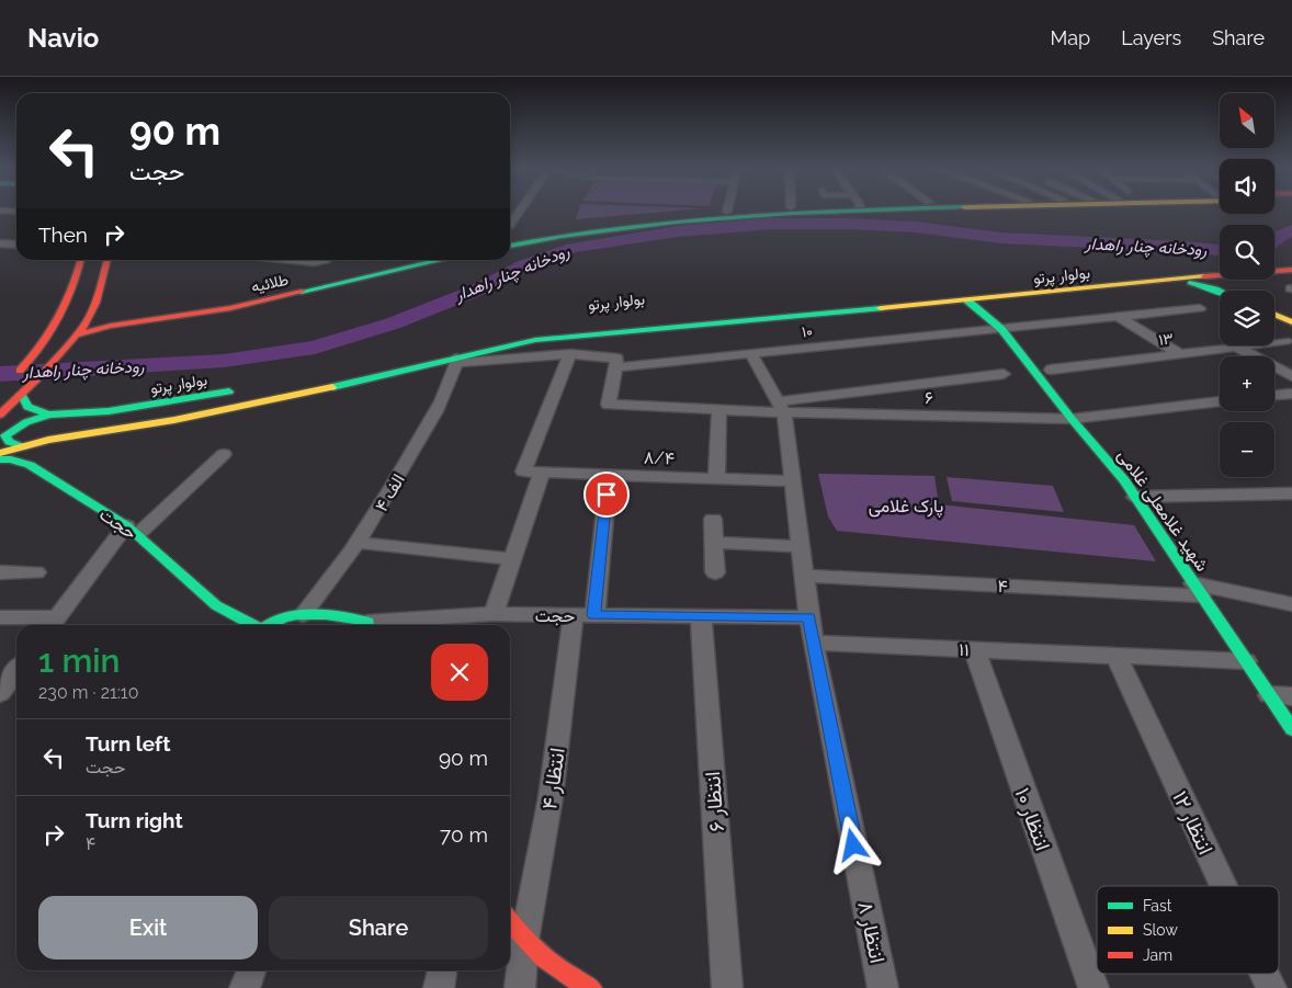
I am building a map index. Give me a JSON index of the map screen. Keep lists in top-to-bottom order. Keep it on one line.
{"streets":{"main road":["بولوار پرتو","طلائیه","شهید غلامعلی غلامی","حجت"],"street":["۱۰","۱۳","۶","۸/۴","۴ الف","۴","۱۱","انتظار ۴","انتظار ۶","انتظار ۱۰","انتظار ۱۲","انتظار ۸"]},"crossings":[["بولوار پرتو","۴ الف"],["بولوار پرتو","شهید غلامعلی غلامی"],["۱۰","شهید غلامعلی غلامی"],["۶","شهید غلامعلی غلامی"],["۶","انتظار ۸"],["۸/۴","انتظار ۸"],["شهید غلامعلی غلامی","۴"],["شهید غلامعلی غلامی","۱۱"],["حجت","انتظار ۴"],["حجت","انتظار ۶"],["حجت","انتظار ۸"],["۴","انتظار ۸"],["۱۱","انتظار ۱۰"],["۱۱","انتظار ۱۲"],["۱۱","انتظار ۸"]],"water":["رودخانه چنار راهدار"],"parks":["پارک غلامی"],"legend":["Fast","Slow","Jam"],"north":"top left","page":{"header":"Navio","nav":["Map","Layers","Share"],"map_buttons":["+","−"],"turn":["90 m","حجت"],"then":"Then","heading":["1 min","230 m · 21:10"],"list":[{"name":"Turn left","note":"حجت","value":"90 m"},{"name":"Turn right","note":"۴","value":"70 m"}],"buttons":["Exit","Share"]}}
